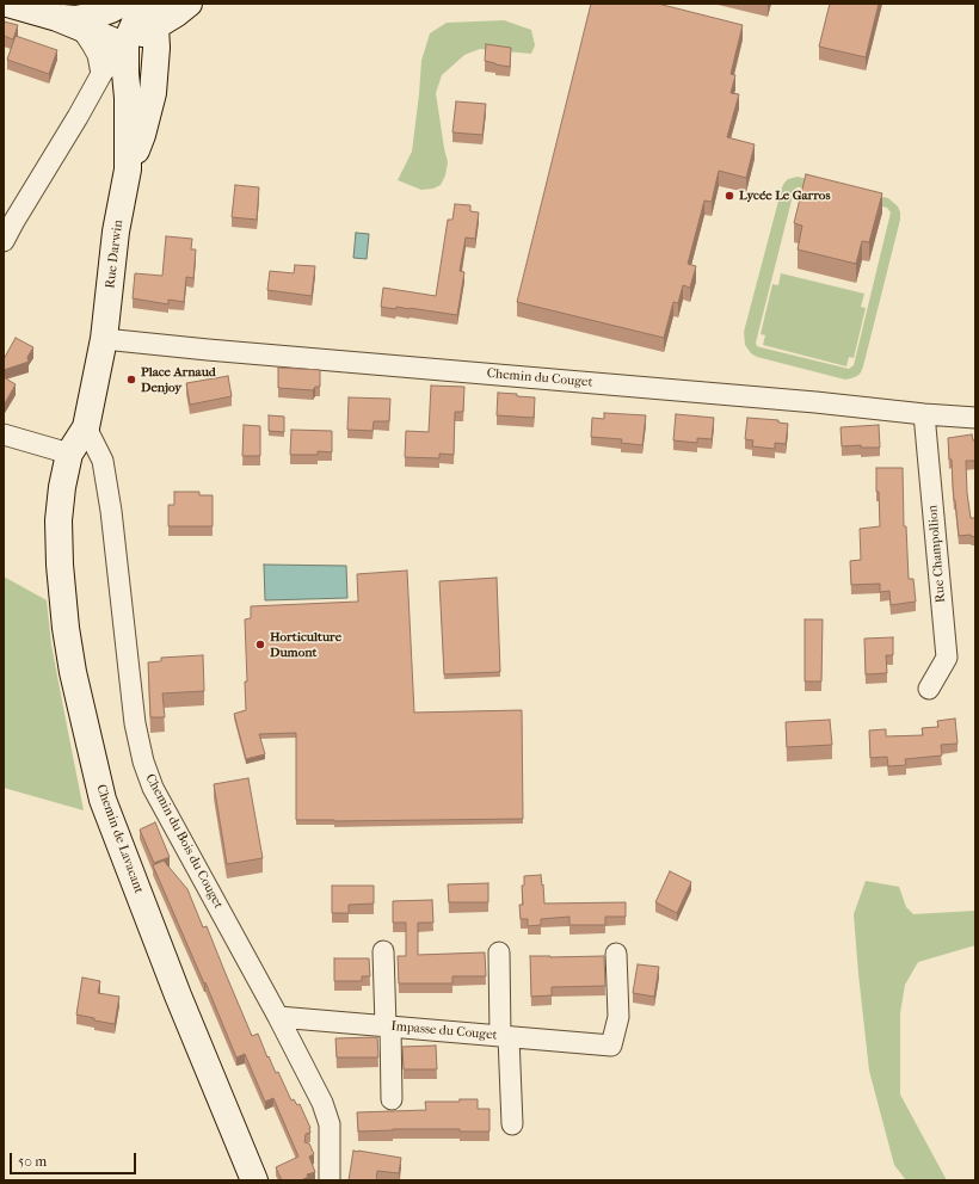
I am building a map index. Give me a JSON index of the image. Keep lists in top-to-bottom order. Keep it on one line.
{"streets":{"street":["Rue Darwin","Chemin du Couget","Rue Champollion","Chemin de Lavacant","Chemin du Bois du Couget","Impasse du Couget"]},"crossings":[["Rue Darwin","Chemin du Couget"],["Chemin du Couget","Rue Champollion"],["Chemin de Lavacant","Chemin du Bois du Couget"],["Chemin du Bois du Couget","Impasse du Couget"]],"places":["Lycée Le Garros","Place Arnaud Denjoy","Horticulture Dumont"],"scale_bar":"50 m"}
